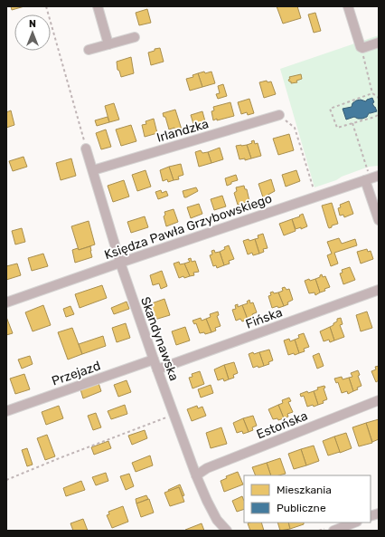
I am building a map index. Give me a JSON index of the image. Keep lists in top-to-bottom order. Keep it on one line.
{"streets":{"street":["Irlandzka","Księdza Pawła Grzybowskiego","Fińska","Skandynawska","Przejazd","Estońska"]},"crossings":[["Irlandzka","Skandynawska"],["Księdza Pawła Grzybowskiego","Skandynawska"],["Fińska","Skandynawska"],["Skandynawska","Przejazd"],["Skandynawska","Estońska"]],"legend":["Mieszkania","Publiczne"],"north":"top"}
